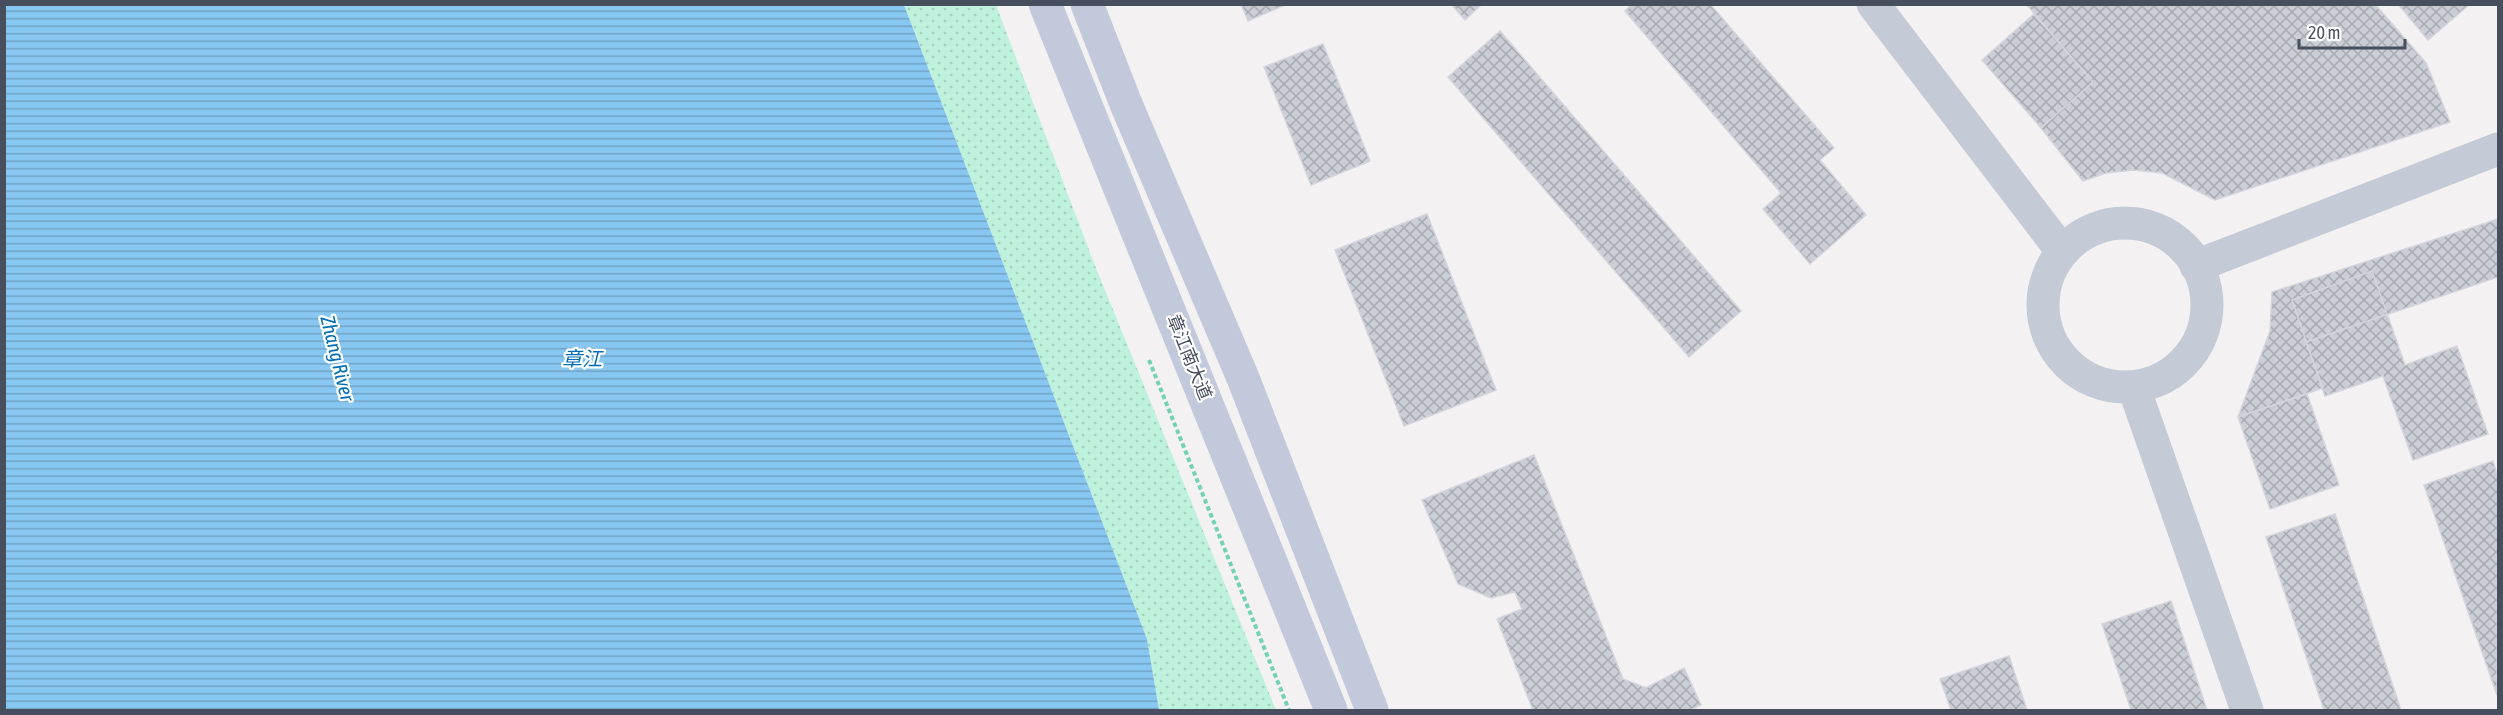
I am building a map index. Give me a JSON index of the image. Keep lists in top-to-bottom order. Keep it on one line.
{"streets":{"main road":["章江南大道"]},"water":["Zhang River","章江"],"scale_bar":"20 m"}
